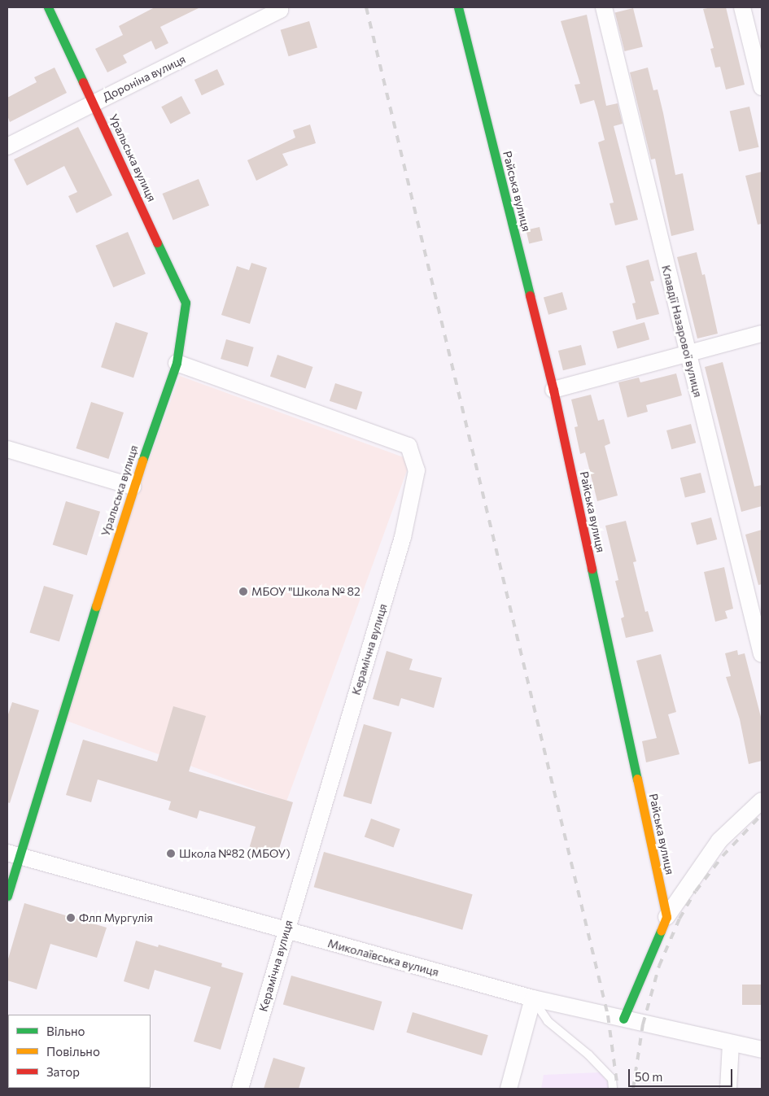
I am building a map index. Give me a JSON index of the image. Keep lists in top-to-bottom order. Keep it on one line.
{"streets":{"street":["Дороніна вулиця","Уральська вулиця","Райська вулиця","Клавдії Назарової вулиця","Керамічна вулиця","Миколаївська вулиця"]},"crossings":[["Дороніна вулиця","Уральська вулиця"],["Уральська вулиця","Керамічна вулиця"],["Уральська вулиця","Миколаївська вулиця"],["Керамічна вулиця","Миколаївська вулиця"]],"places":["МБОУ \"Школа № 82","Школа №82 (МБОУ)","Флп Мургулія"],"legend":["Вільно","Повільно","Затор"],"scale_bar":"50 m"}
